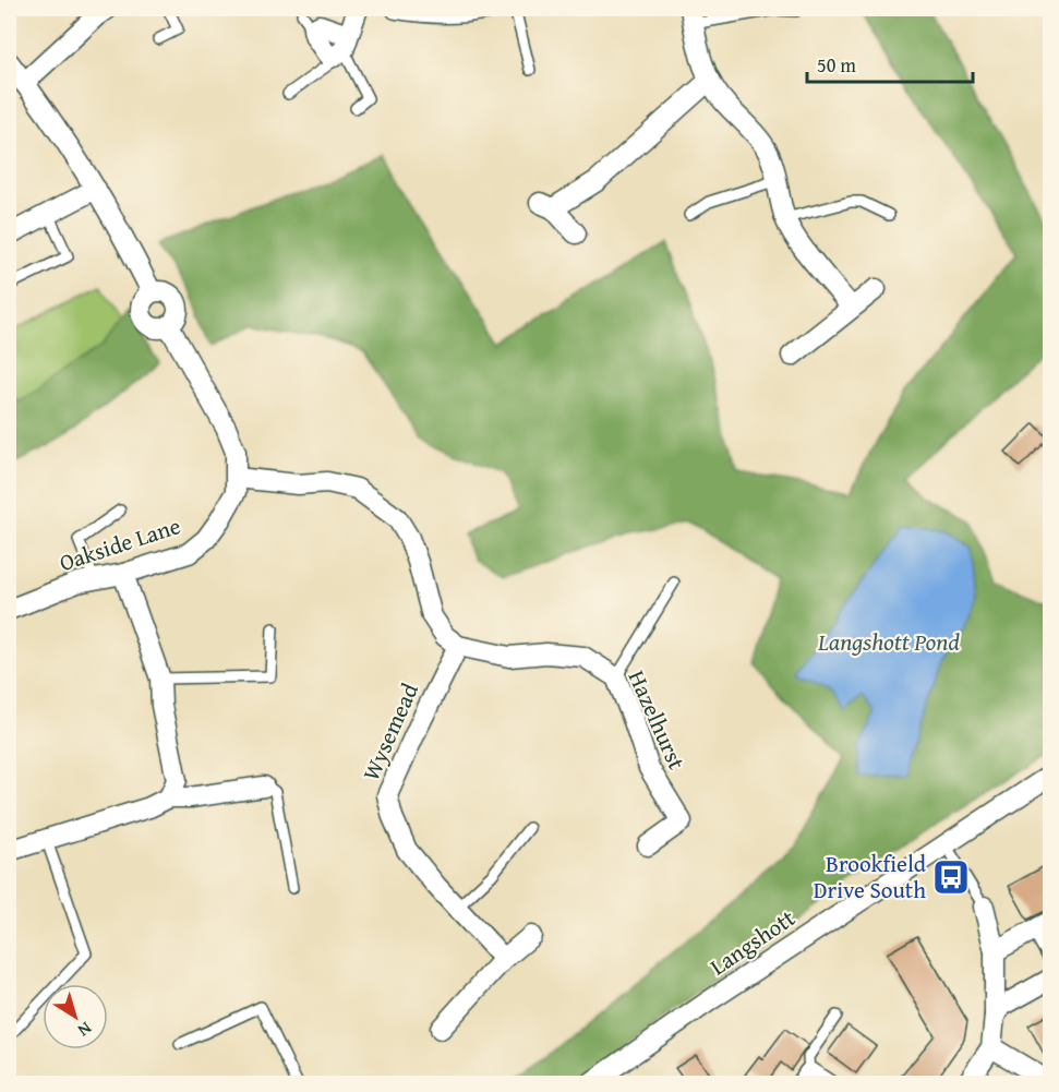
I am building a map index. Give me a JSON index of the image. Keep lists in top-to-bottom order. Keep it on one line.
{"streets":{"street":["Oakside Lane","Hazelhurst","Wysemead","Langshott"]},"crossings":[["Hazelhurst","Wysemead"]],"water":["Langshott Pond"],"places":{"bus stop":["Brookfield Drive South"]},"scale_bar":"50 m","north":"bottom right"}
